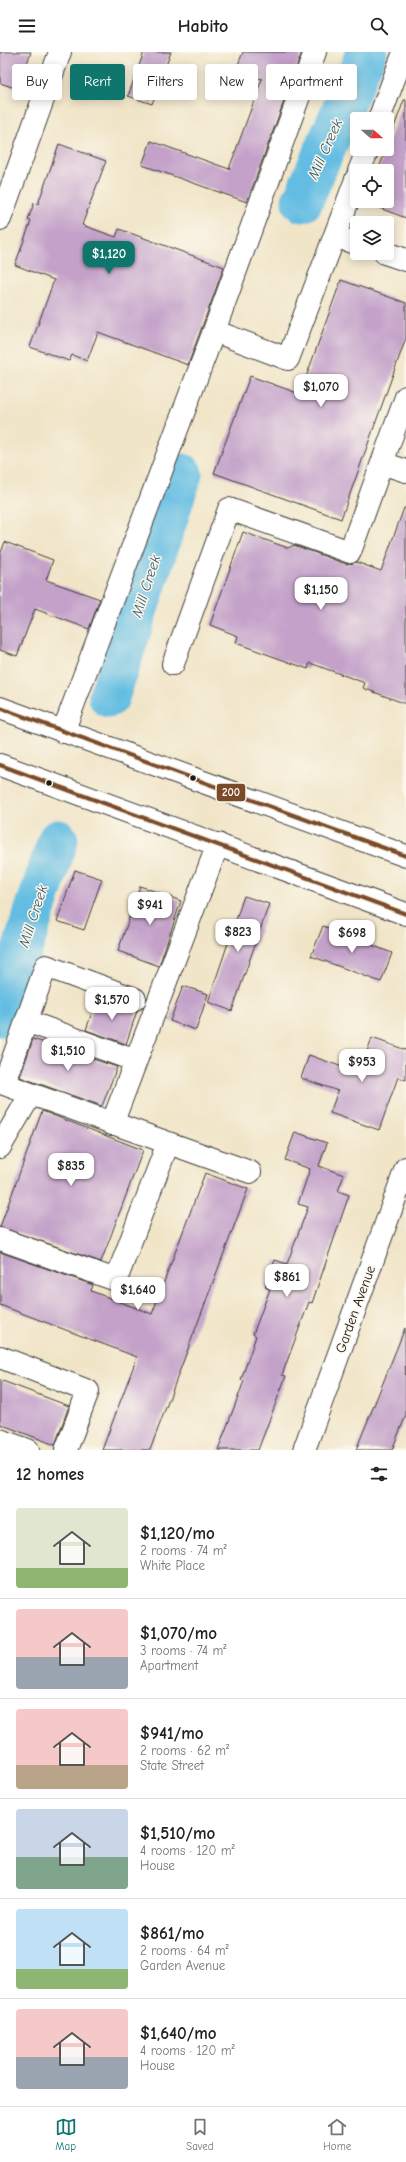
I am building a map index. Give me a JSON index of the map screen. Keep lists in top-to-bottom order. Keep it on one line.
{"streets":{"main road":["Garden Avenue"]},"water":["Mill Creek"],"lines":["transit line 200"],"north":"right","page":{"header":"Habito","chip":["Buy","Rent","Filters","New","Apartment"],"price":["$1,120","$1,070","$1,150","$941","$823","$698","$1,570","$1,510","$953","$835","$861","$1,640"],"heading":"12 homes","list":[{"name":"$1,120/mo","note":"2 rooms · 74 m² · White Place"},{"name":"$1,070/mo","note":"3 rooms · 74 m² · Apartment"},{"name":"$941/mo","note":"2 rooms · 62 m² · State Street"},{"name":"$1,510/mo","note":"4 rooms · 120 m² · House"},{"name":"$861/mo","note":"2 rooms · 64 m² · Garden Avenue"},{"name":"$1,640/mo","note":"4 rooms · 120 m² · House"}],"tabs":["Map","Saved","Home"]}}
